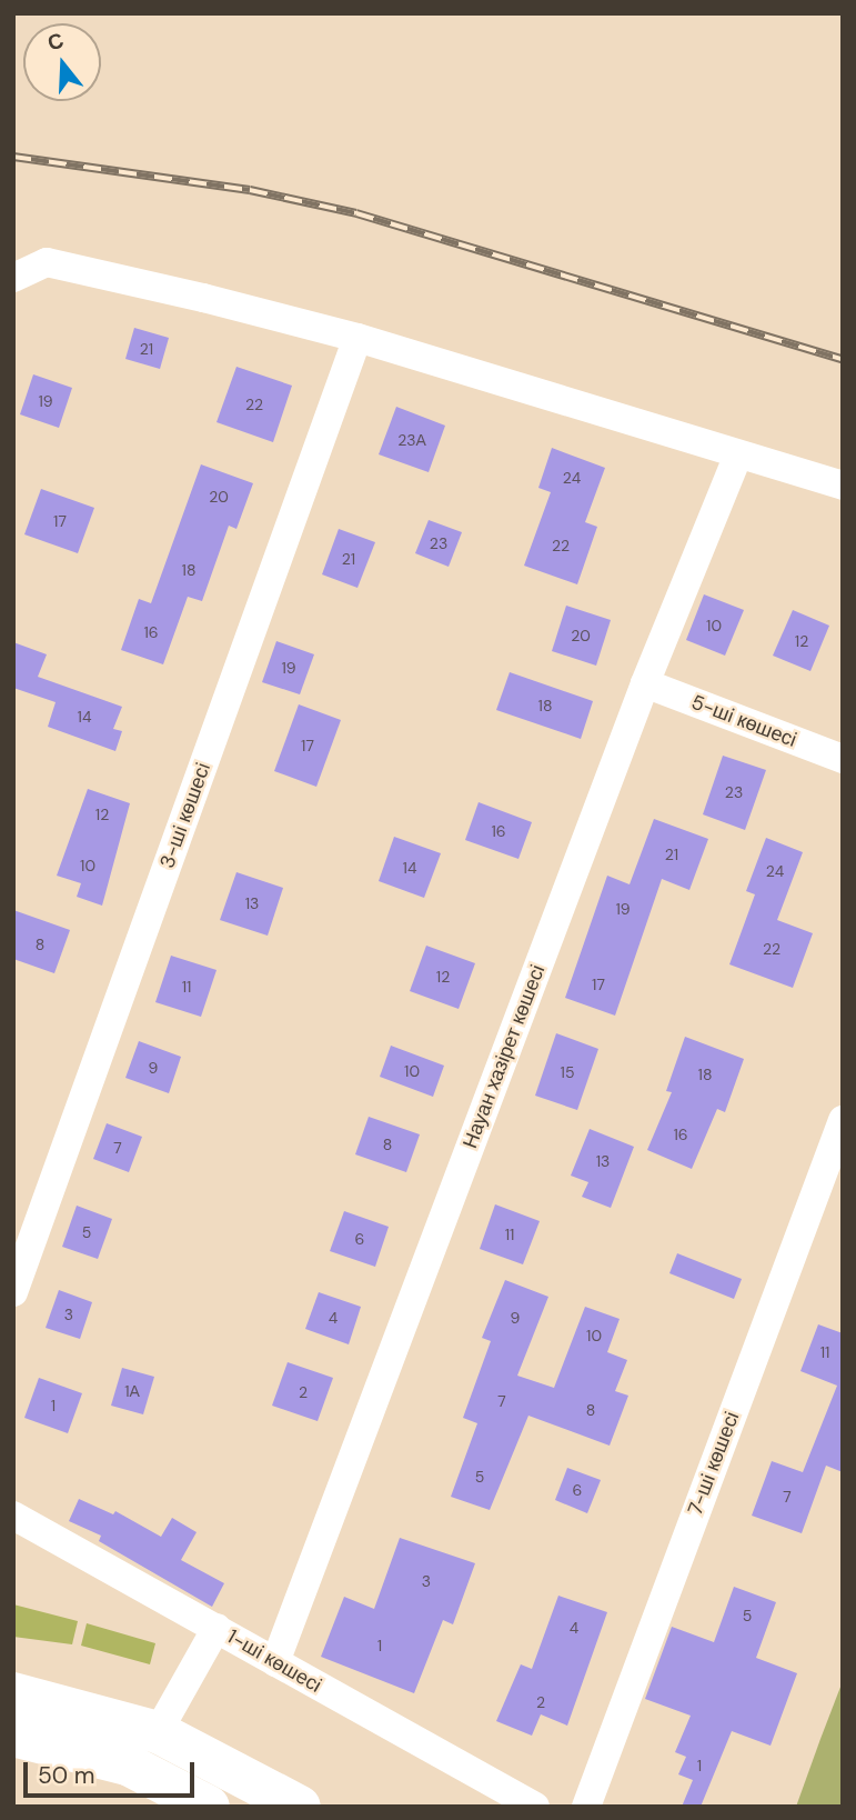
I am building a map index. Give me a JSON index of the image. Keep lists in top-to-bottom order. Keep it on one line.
{"streets":{"street":["5-шi көшесі","3-шi көшесі","Науан хазірет көшесі","7-шi көшесі","1-шi көшесі"]},"crossings":[["5-шi көшесі","Науан хазірет көшесі"],["Науан хазірет көшесі","1-шi көшесі"]],"house_numbers":["21","19","22","23А","24","20","17","23","22","21","18","10","16","20","12","19","18","14","17","23","12","16","21","10","14","24","13","19","8","22","12","17","11","9","10","15","18","16","8","7","13","5","11","6","3","4","9","10","11","1А","2","7","1","8","5","6","7","3","5","4","1","2","1"],"scale_bar":"50 m","north":"top"}
